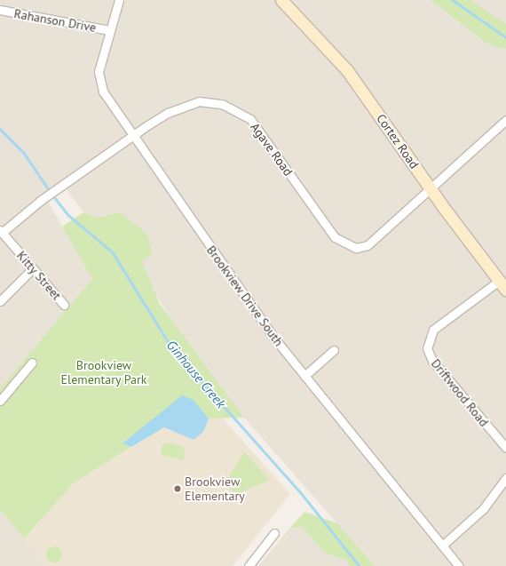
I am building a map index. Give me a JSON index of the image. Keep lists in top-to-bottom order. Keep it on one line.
{"streets":{"street":["Rahanson Drive","Cortez Road","Agave Road","Kitty Street","Brookview Drive South","Driftwood Road"]},"crossings":[["Rahanson Drive","Brookview Drive South"],["Cortez Road","Agave Road"],["Cortez Road","Driftwood Road"],["Agave Road","Kitty Street"],["Agave Road","Brookview Drive South"]],"water":["Ginhouse Creek"],"parks":["Brookview Elementary Park"],"places":["Brookview Elementary"]}
